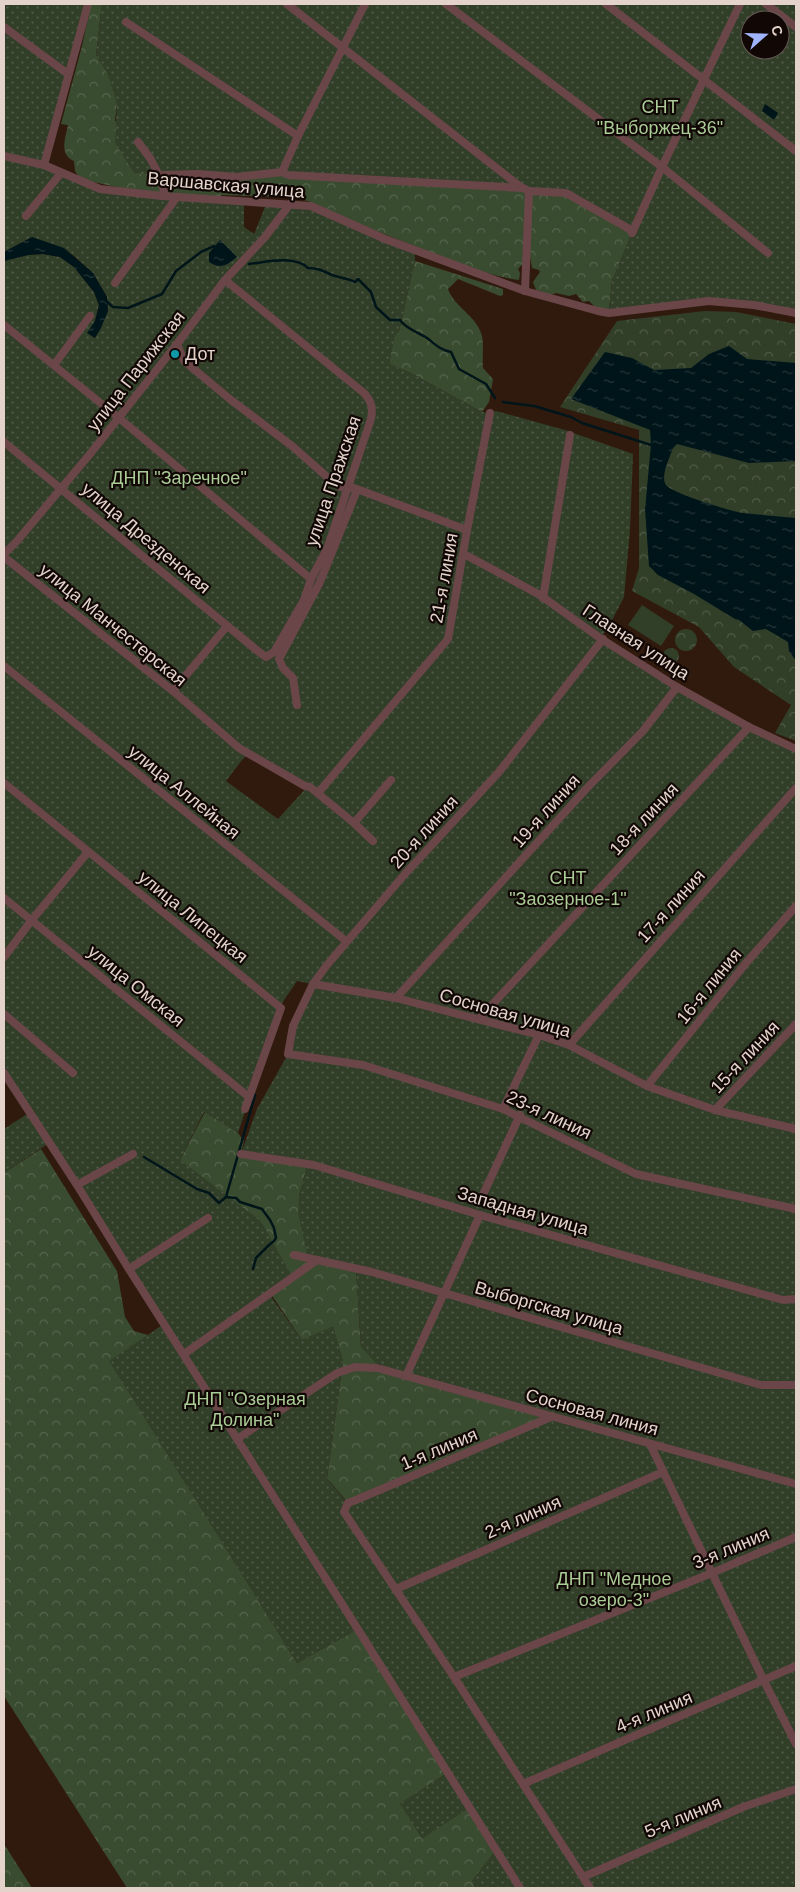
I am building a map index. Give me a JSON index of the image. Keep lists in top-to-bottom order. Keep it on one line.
{"streets":{"street":["Варшавская улица","улица Парижская","улица Пражская","улица Дрезденская","21-я линия","улица Манчестерская","Главная улица","улица Аллейная","19-я линия","18-я линия","20-я линия","17-я линия","улица Липецкая","улица Омская","16-я линия","Сосновая улица","15-я линия","23-я линия","Западная улица","Выборгская улица","Сосновая линия","1-я линия","2-я линия","3-я линия","4-я линия","5-я линия"]},"crossings":[["Варшавская улица","улица Парижская"],["улица Парижская","улица Пражская"],["улица Парижская","улица Дрезденская"],["улица Парижская","улица Манчестерская"],["улица Пражская","улица Дрезденская"],["21-я линия","улица Манчестерская"],["21-я линия","Главная улица"],["Главная улица","19-я линия"],["Главная улица","18-я линия"],["Главная улица","20-я линия"],["улица Аллейная","20-я линия"],["19-я линия","Сосновая улица"],["18-я линия","Сосновая улица"],["20-я линия","Сосновая улица"],["20-я линия","23-я линия"],["17-я линия","Сосновая улица"],["улица Липецкая","улица Омская"],["16-я линия","Сосновая улица"],["Сосновая улица","15-я линия"],["Сосновая линия","1-я линия"],["1-я линия","2-я линия"]],"parks":["СНТ \"Выборжец-36\"","ДНП \"Заречное\"","СНТ \"Заозерное-1\"","ДНП \"Озерная Долина\"","ДНП \"Медное озеро-3\""],"places":["Дот"],"north":"right"}
